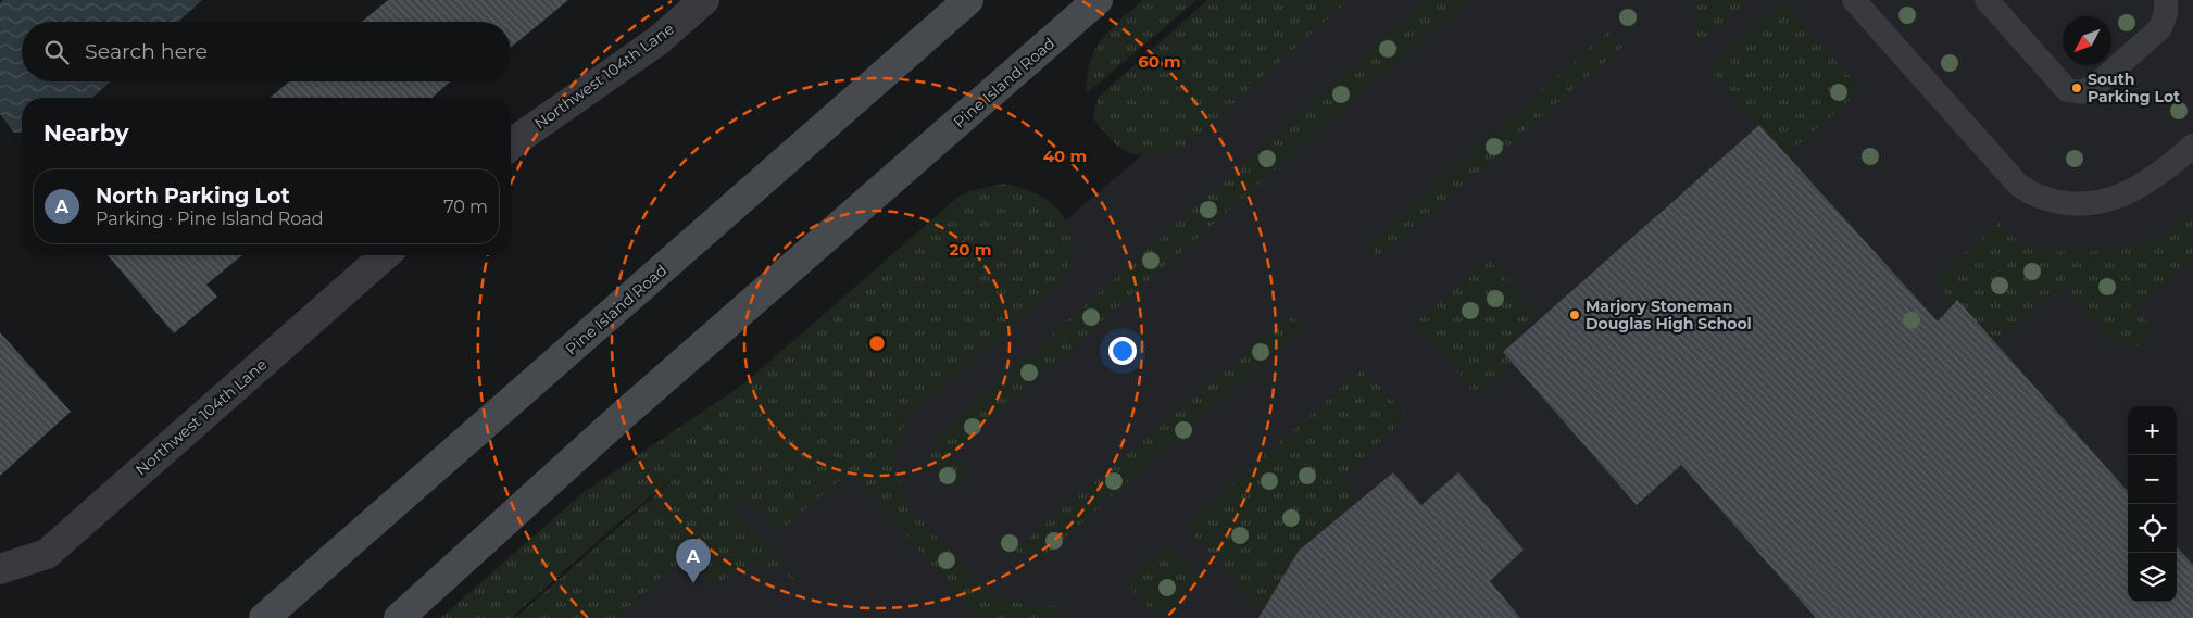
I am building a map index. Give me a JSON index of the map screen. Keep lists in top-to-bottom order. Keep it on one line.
{"streets":{"main road":["Pine Island Road"],"street":["Northwest 104th Lane"]},"places":["South Parking Lot","Marjory Stoneman Douglas High School"],"north":"bottom left","page":{"search":"Search here","heading":"Nearby","list":[{"mark":"A","name":"North Parking Lot","note":"Parking · Pine Island Road","value":"70 m"}],"map_buttons":["+","−"],"pins":"A"},"rings":["60 m","40 m","20 m"]}
